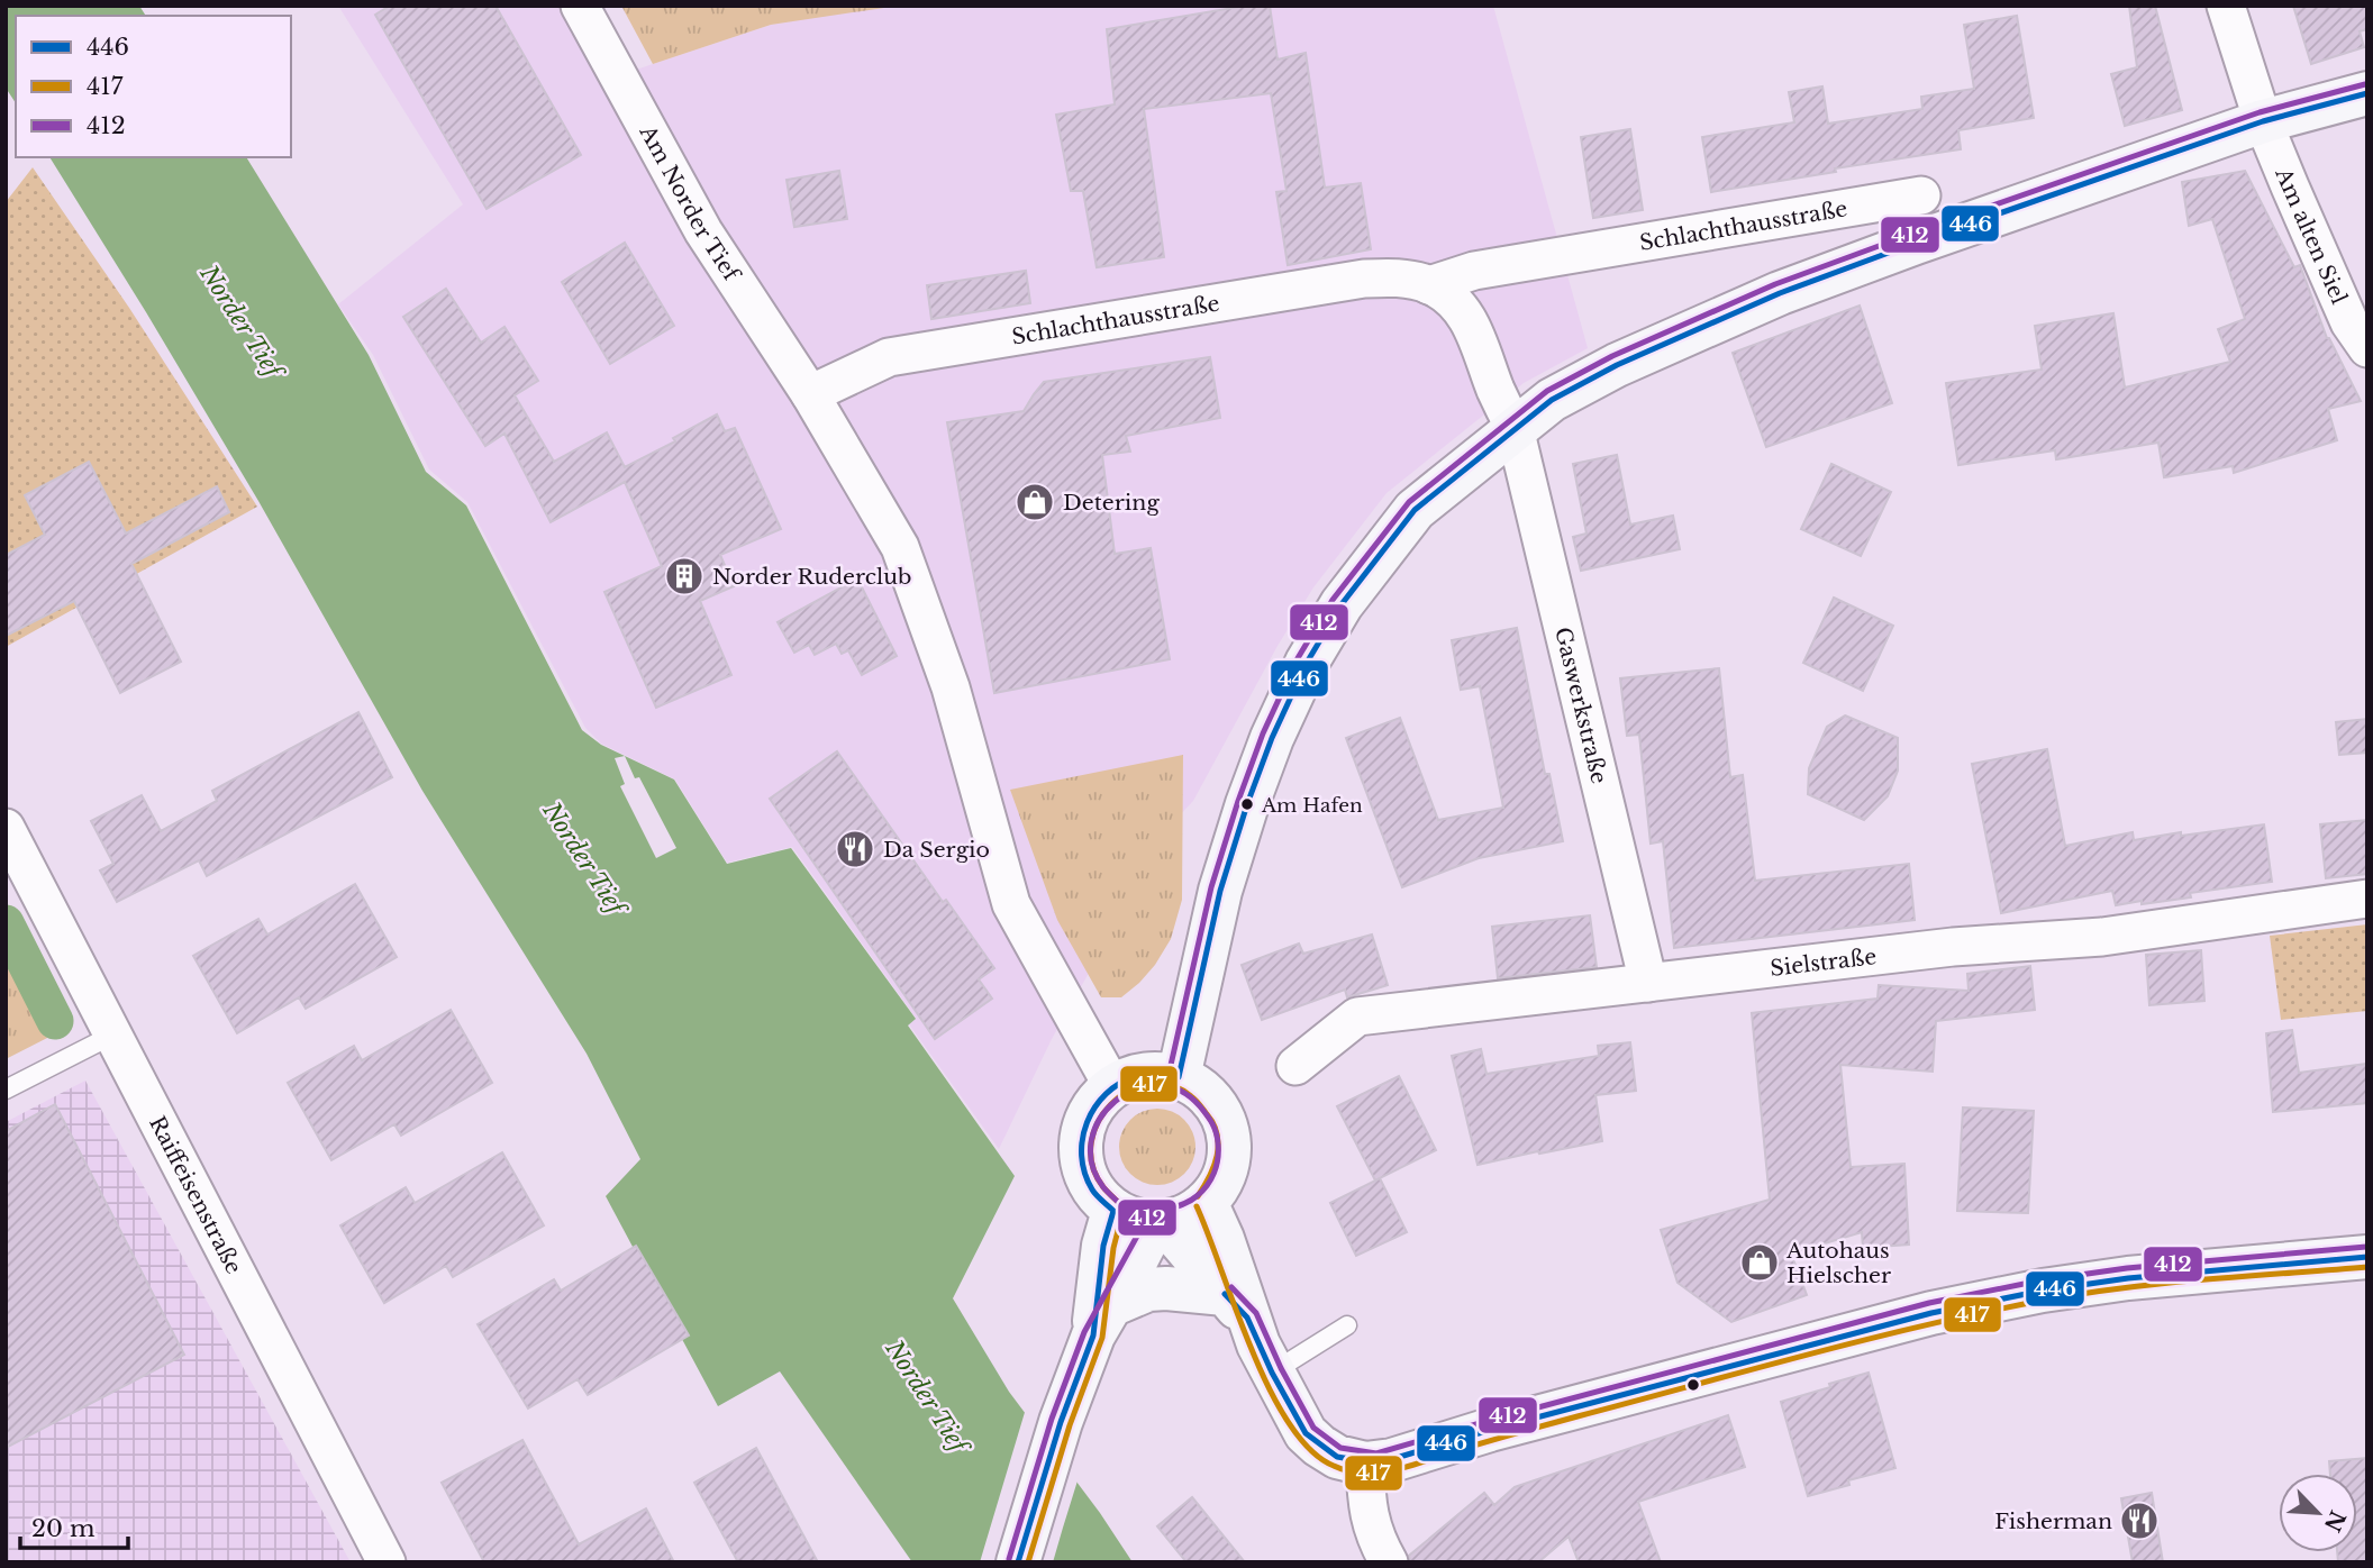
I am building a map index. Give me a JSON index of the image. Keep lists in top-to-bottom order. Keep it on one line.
{"streets":{"street":["Am Norder Tief","Schlachthausstraße","Am alten Siel","Gaswerkstraße","Sielstraße","Raiffeisenstraße"]},"crossings":[["Am Norder Tief","Schlachthausstraße"],["Schlachthausstraße","Gaswerkstraße"],["Gaswerkstraße","Sielstraße"]],"water":["Norder Tief"],"places":{"shop":["Detering","Autohaus Hielscher"],"building":["Norder Ruderclub"],"other":["Am Hafen"],"restaurant":["Da Sergio","Fisherman"]},"lines":["transit line 412","transit line 446","transit line 417"],"legend":["446","417","412"],"scale_bar":"20 m","north":"bottom right"}
